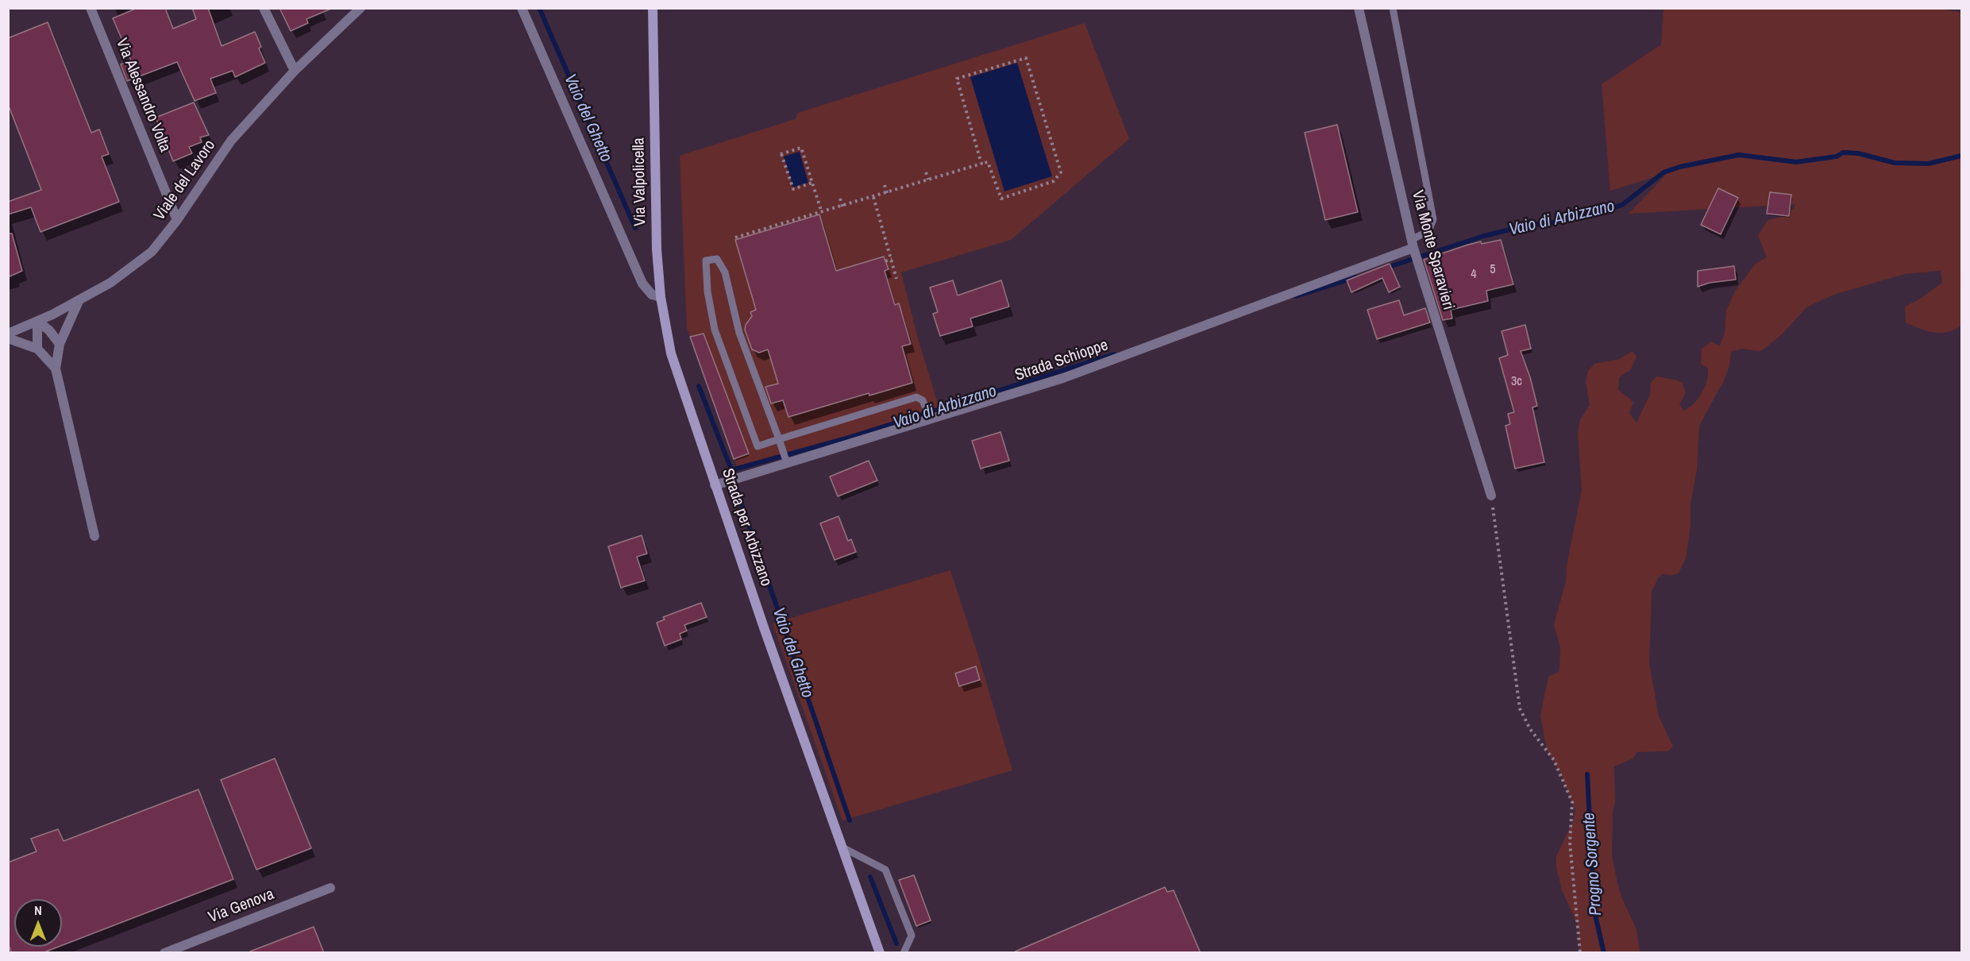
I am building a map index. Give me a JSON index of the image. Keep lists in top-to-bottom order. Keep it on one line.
{"streets":{"main road":["Via Valpolicella","Strada per Arbizzano"],"street":["Via Alessandro Volta","Viale del Lavoro","Via Monte Sparavieri","Strada Schioppe","Via Genova"]},"crossings":[["Via Alessandro Volta","Viale del Lavoro"],["Via Valpolicella","Strada per Arbizzano"],["Via Monte Sparavieri","Strada Schioppe"],["Strada Schioppe","Strada per Arbizzano"]],"water":["Vaio del Ghetto","Vaio di Arbizzano","Progno Sorgente"],"house_numbers":["5","4","3c"],"north":"top"}
